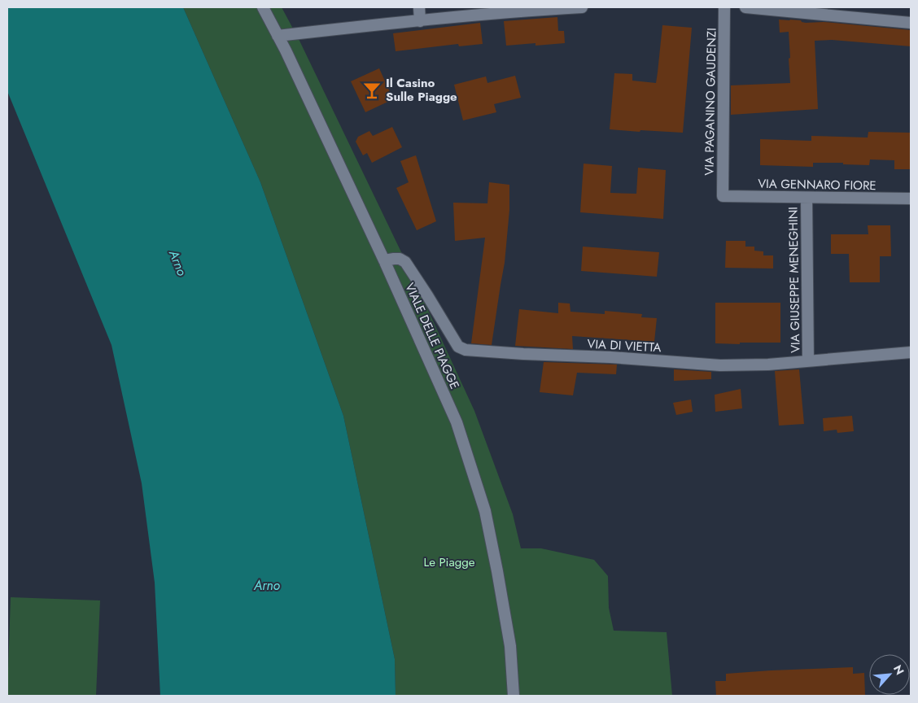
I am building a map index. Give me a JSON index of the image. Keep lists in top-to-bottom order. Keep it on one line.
{"streets":{"street":["VIA PAGANINO GAUDENZI","VIA GENNARO FIORE","VIA GIUSEPPE MENEGHINI","VIALE DELLE PIAGGE","VIA DI VIETTA"]},"crossings":[["VIA PAGANINO GAUDENZI","VIA GENNARO FIORE"],["VIA GENNARO FIORE","VIA GIUSEPPE MENEGHINI"],["VIA GIUSEPPE MENEGHINI","VIA DI VIETTA"],["VIALE DELLE PIAGGE","VIA DI VIETTA"]],"water":["Arno"],"parks":["Le Piagge"],"places":{"bar":["Il Casino Sulle Piagge"]},"north":"top right"}
